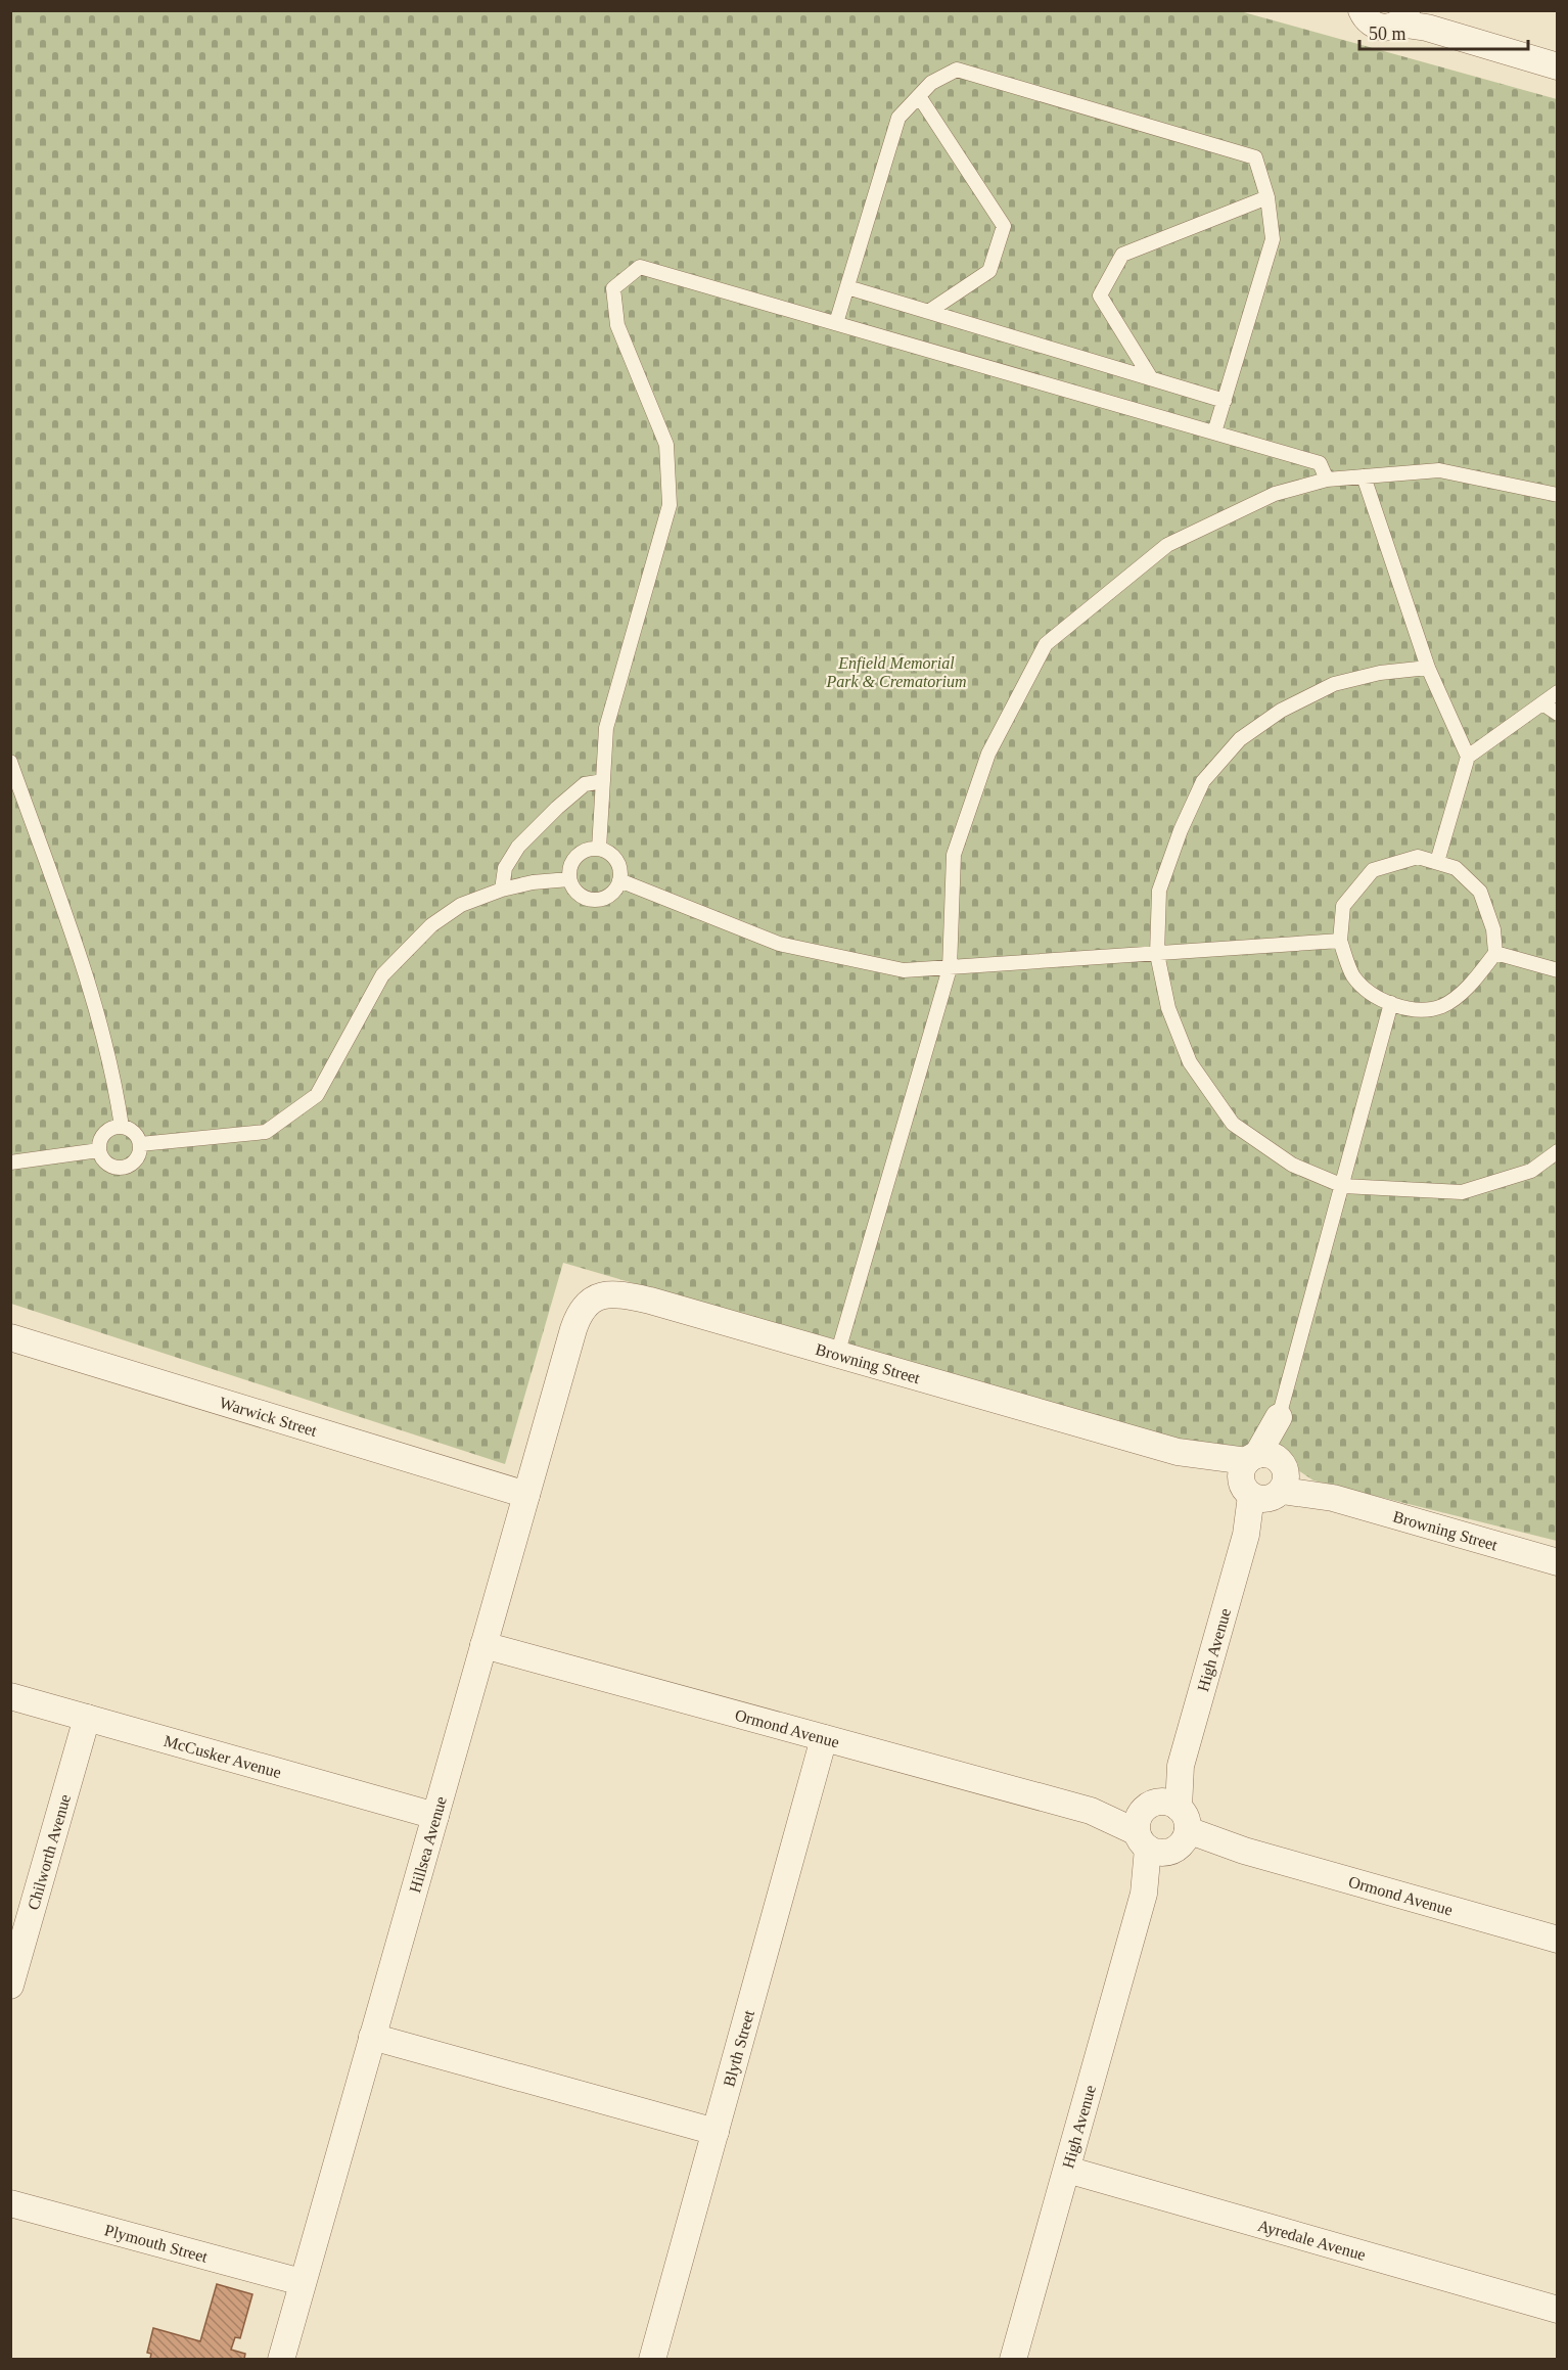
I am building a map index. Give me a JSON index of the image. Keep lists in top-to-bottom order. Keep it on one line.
{"streets":{"street":["Browning Street","Warwick Street","High Avenue","Ormond Avenue","McCusker Avenue","Hillsea Avenue","Chilworth Avenue","Blyth Street","Ayredale Avenue","Plymouth Street"]},"crossings":[["Browning Street","High Avenue"],["Browning Street","Hillsea Avenue"],["Warwick Street","Hillsea Avenue"],["High Avenue","Ormond Avenue"],["High Avenue","Ayredale Avenue"],["Ormond Avenue","Hillsea Avenue"],["Ormond Avenue","Blyth Street"],["McCusker Avenue","Hillsea Avenue"],["McCusker Avenue","Chilworth Avenue"],["Hillsea Avenue","Plymouth Street"]],"parks":["Enfield Memorial Park & Crematorium"],"scale_bar":"50 m"}
